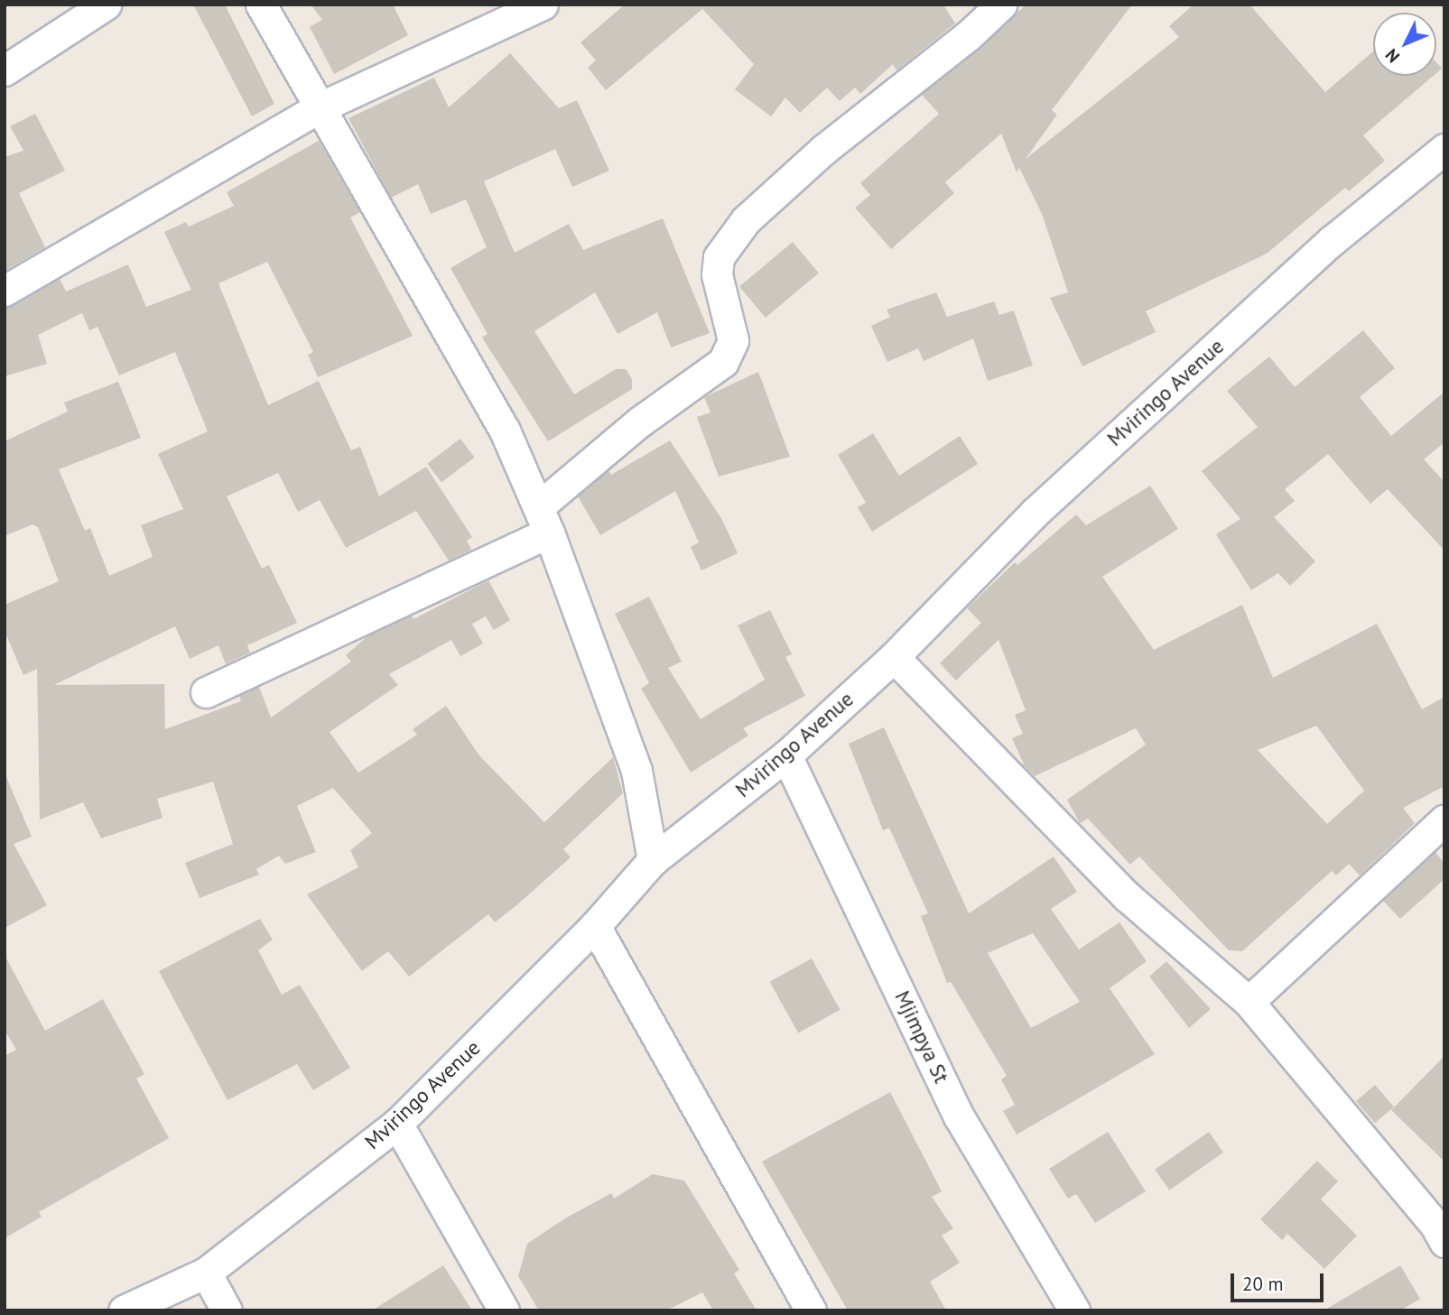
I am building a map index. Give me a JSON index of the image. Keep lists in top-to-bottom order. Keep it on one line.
{"streets":{"street":["Mviringo Avenue","Mjimpya St"]},"crossings":[["Mviringo Avenue","Mjimpya St"]],"scale_bar":"20 m","north":"bottom left"}
